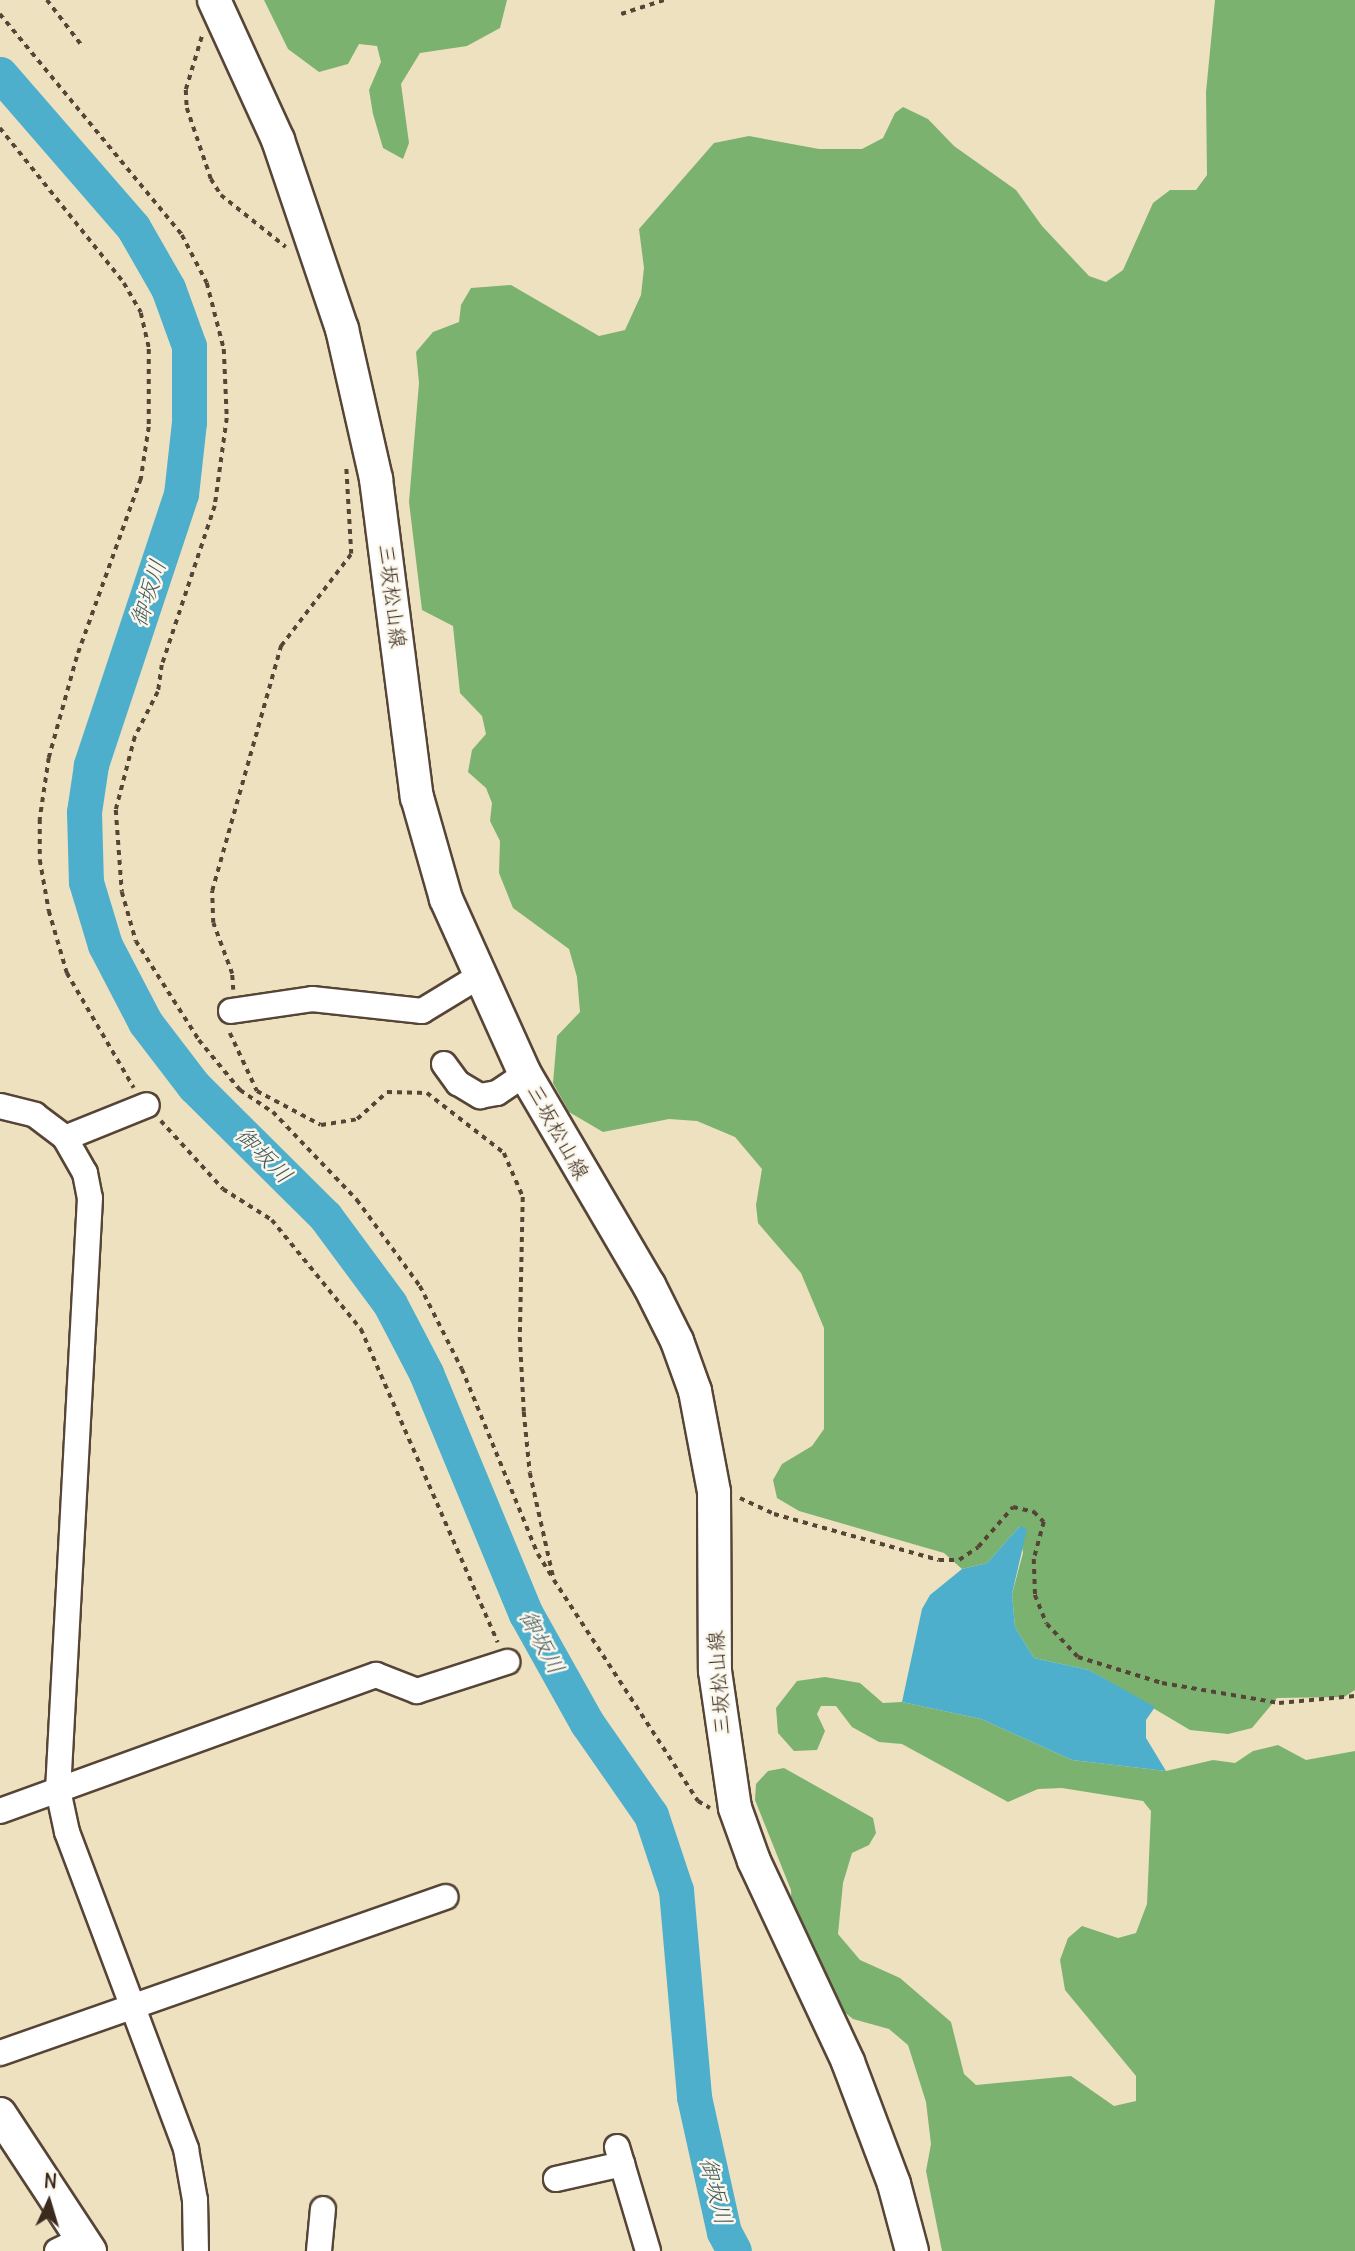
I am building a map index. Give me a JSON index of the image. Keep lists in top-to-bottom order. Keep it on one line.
{"streets":{"main road":["三坂松山線"]},"water":["御坂川"],"north":"top"}
